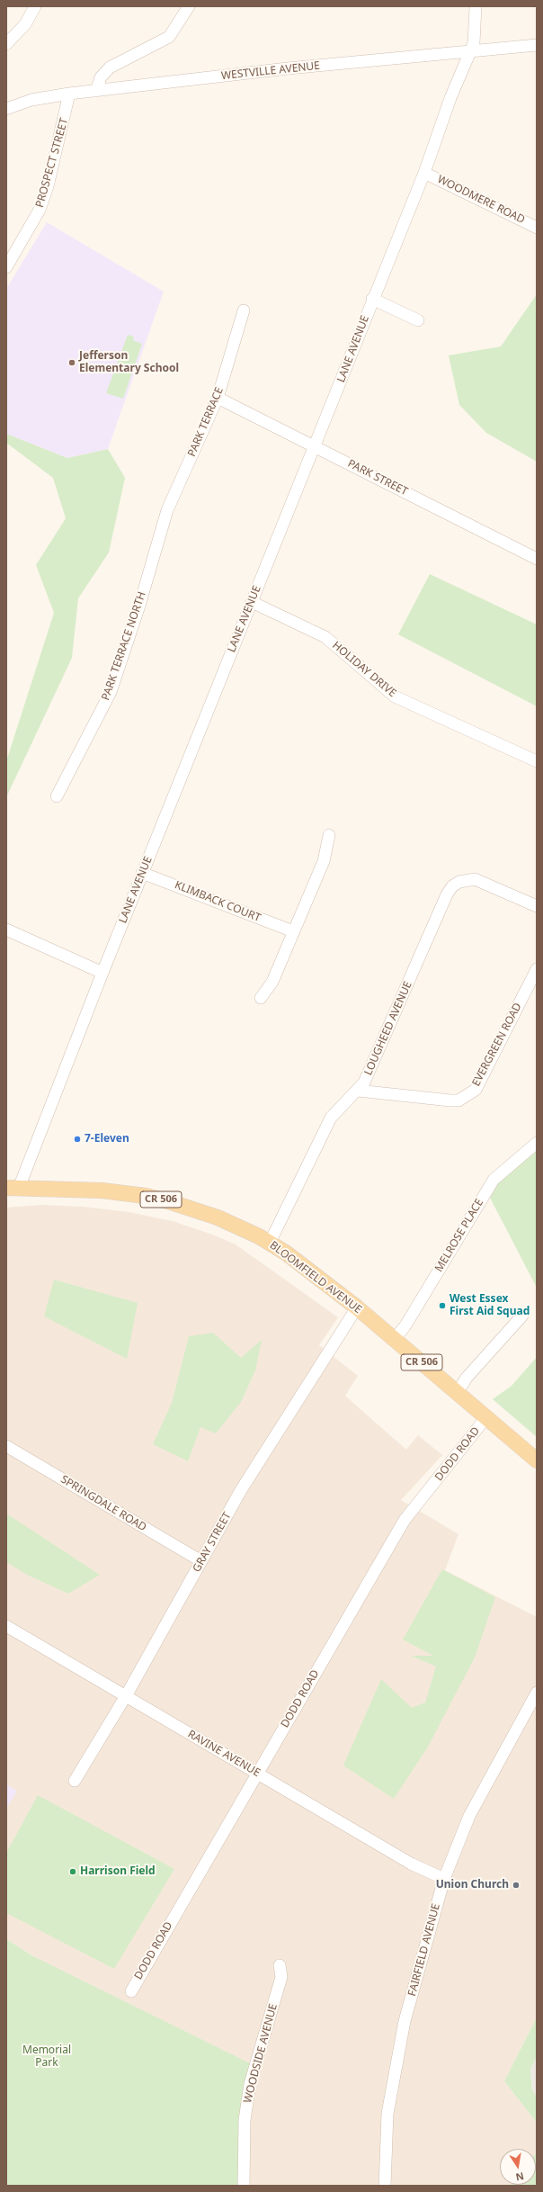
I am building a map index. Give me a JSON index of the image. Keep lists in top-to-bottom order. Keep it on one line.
{"streets":{"main road":["CR 506","BLOOMFIELD AVENUE"],"street":["WESTVILLE AVENUE","PROSPECT STREET","WOODMERE ROAD","LANE AVENUE","PARK TERRACE","PARK STREET","PARK TERRACE NORTH","HOLIDAY DRIVE","KLIMBACK COURT","LOUGHEED AVENUE","EVERGREEN ROAD","MELROSE PLACE","DODD ROAD","SPRINGDALE ROAD","GRAY STREET","RAVINE AVENUE","FAIRFIELD AVENUE","WOODSIDE AVENUE"]},"crossings":[["WESTVILLE AVENUE","PROSPECT STREET"],["WESTVILLE AVENUE","LANE AVENUE"],["WOODMERE ROAD","LANE AVENUE"],["LANE AVENUE","PARK STREET"],["LANE AVENUE","HOLIDAY DRIVE"],["LANE AVENUE","KLIMBACK COURT"],["LANE AVENUE","BLOOMFIELD AVENUE"],["PARK TERRACE","PARK STREET"],["PARK TERRACE","PARK TERRACE NORTH"],["LOUGHEED AVENUE","EVERGREEN ROAD"],["LOUGHEED AVENUE","BLOOMFIELD AVENUE"],["MELROSE PLACE","BLOOMFIELD AVENUE"],["BLOOMFIELD AVENUE","DODD ROAD"],["BLOOMFIELD AVENUE","GRAY STREET"],["DODD ROAD","RAVINE AVENUE"],["SPRINGDALE ROAD","GRAY STREET"],["GRAY STREET","RAVINE AVENUE"],["RAVINE AVENUE","FAIRFIELD AVENUE"]],"parks":["Memorial Park"],"places":["Jefferson Elementary School","7-Eleven","West Essex First Aid Squad","Harrison Field","Union Church"],"north":"bottom"}
